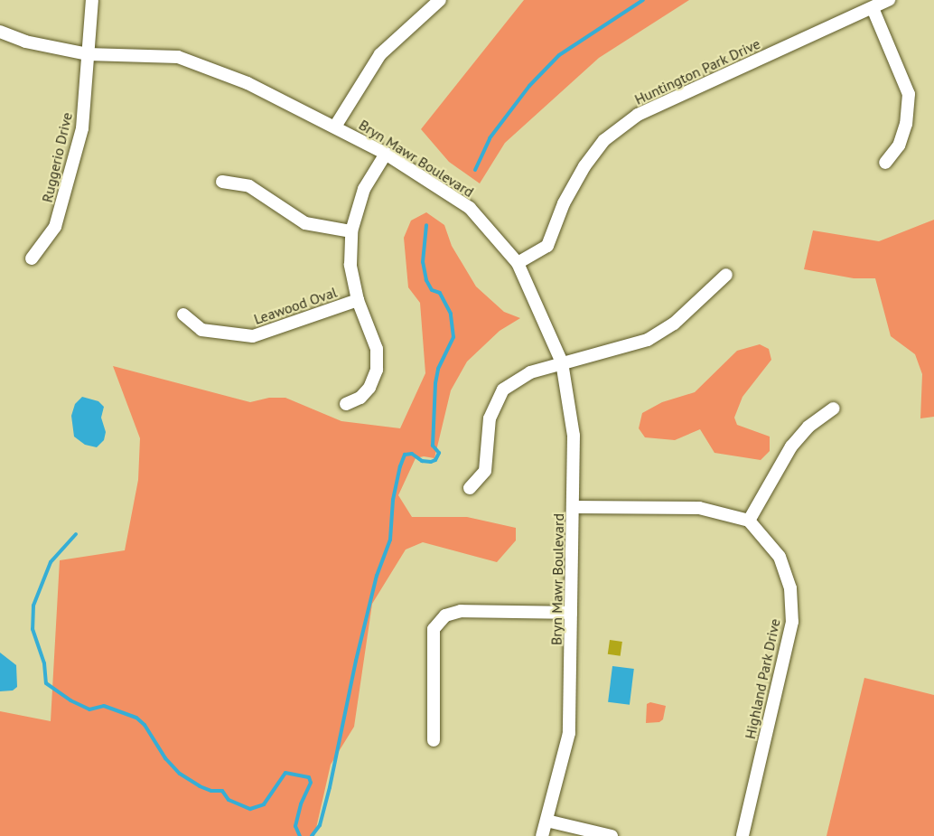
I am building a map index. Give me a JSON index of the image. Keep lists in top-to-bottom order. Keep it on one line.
{"streets":{"street":["Huntington Park Drive","Ruggerio Drive","Bryn Mawr Boulevard","Leawood Oval","Highland Park Drive"]},"crossings":[["Huntington Park Drive","Bryn Mawr Boulevard"],["Ruggerio Drive","Bryn Mawr Boulevard"]]}
